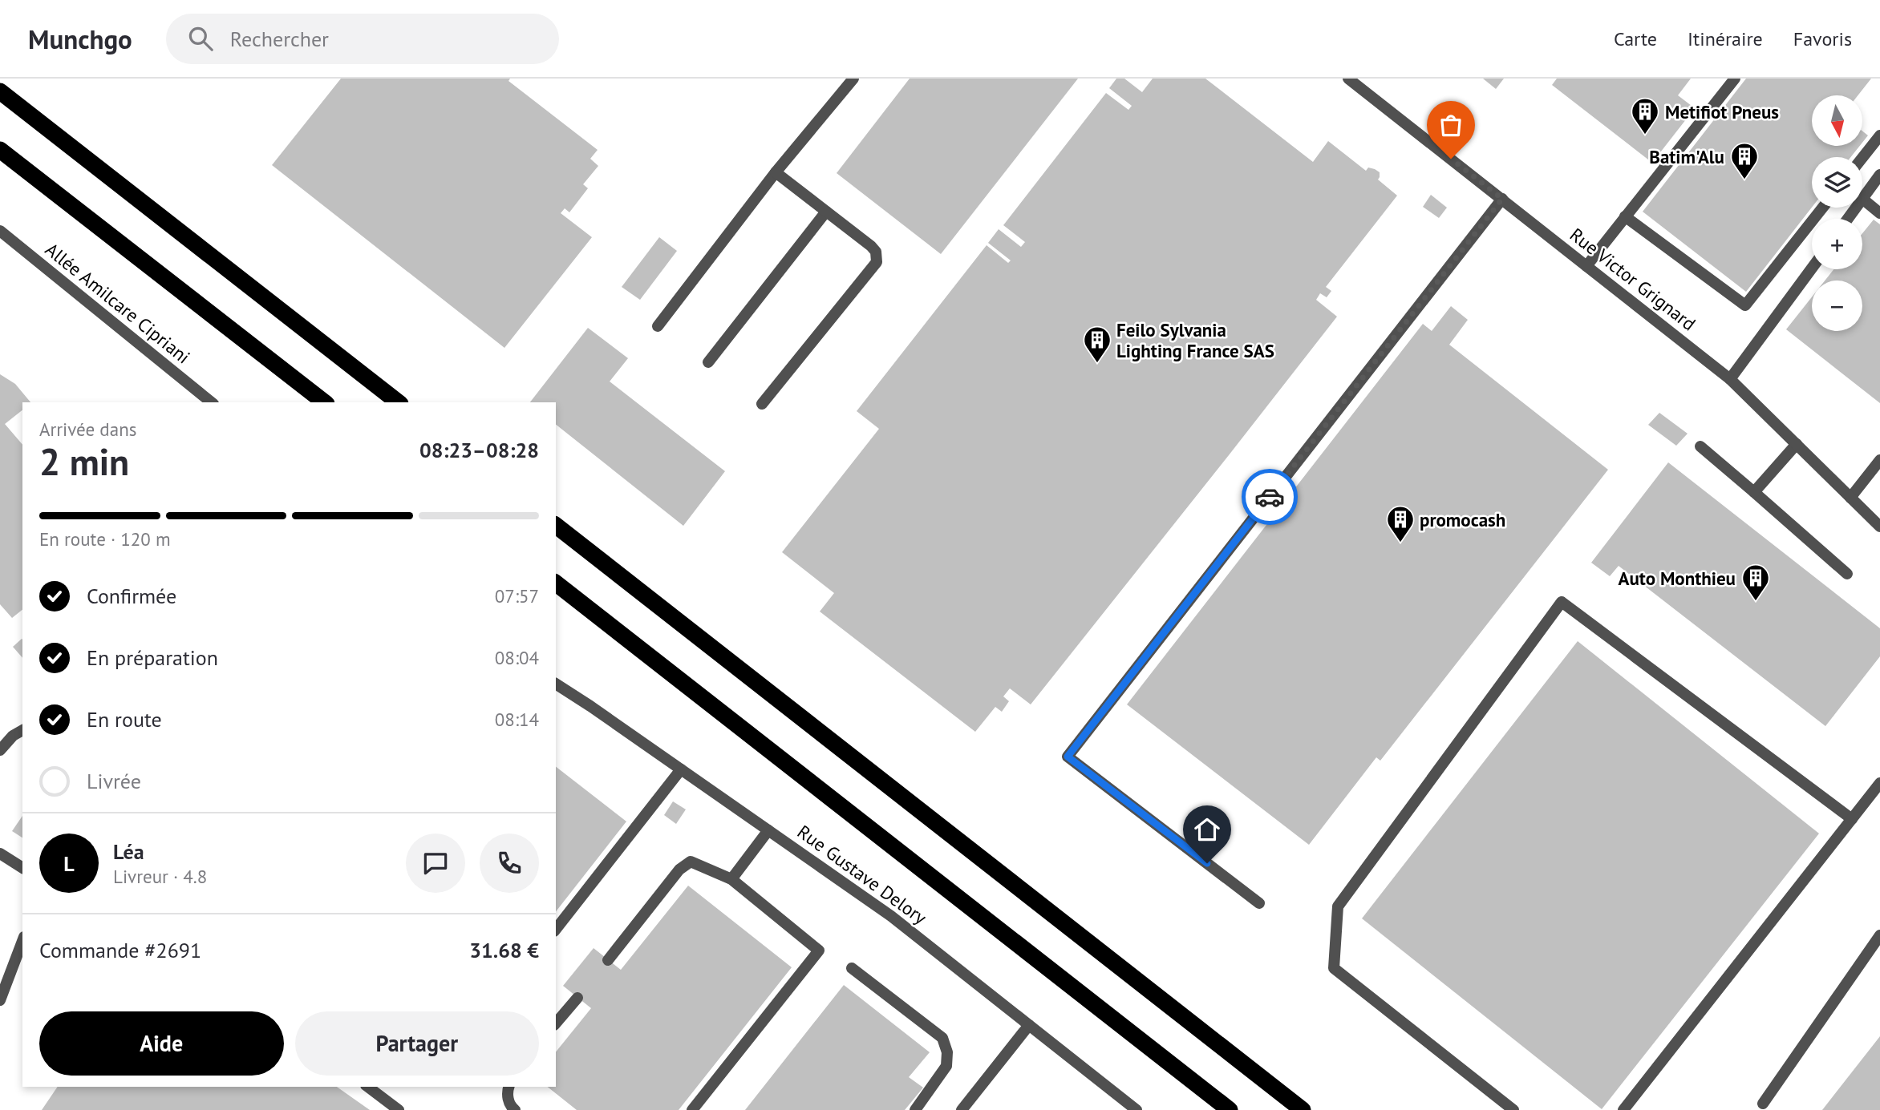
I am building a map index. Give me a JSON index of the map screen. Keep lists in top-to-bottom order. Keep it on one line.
{"streets":{"street":["Rue Victor Grignard","Allée Amilcare Cipriani","Rue Gustave Delory"]},"places":{"building":["Metifiot Pneus","Batim'Alu","Feilo Sylvania Lighting France SAS","promocash","Auto Monthieu"]},"north":"bottom","page":{"header":"Munchgo","search":"Rechercher","nav":["Carte","Itinéraire","Favoris"],"map_buttons":["+","−"],"heading":["2 min","Arrivée dans","08:23–08:28"],"panel":["Léa","Livreur · 4.8","Commande #2691","31.68 €"],"bar":"En route · 120 m","list":[["Confirmée","07:57"],["En préparation","08:04"],["En route","08:14"],"Livrée"],"round":"L","buttons":["Aide","Partager"]}}
